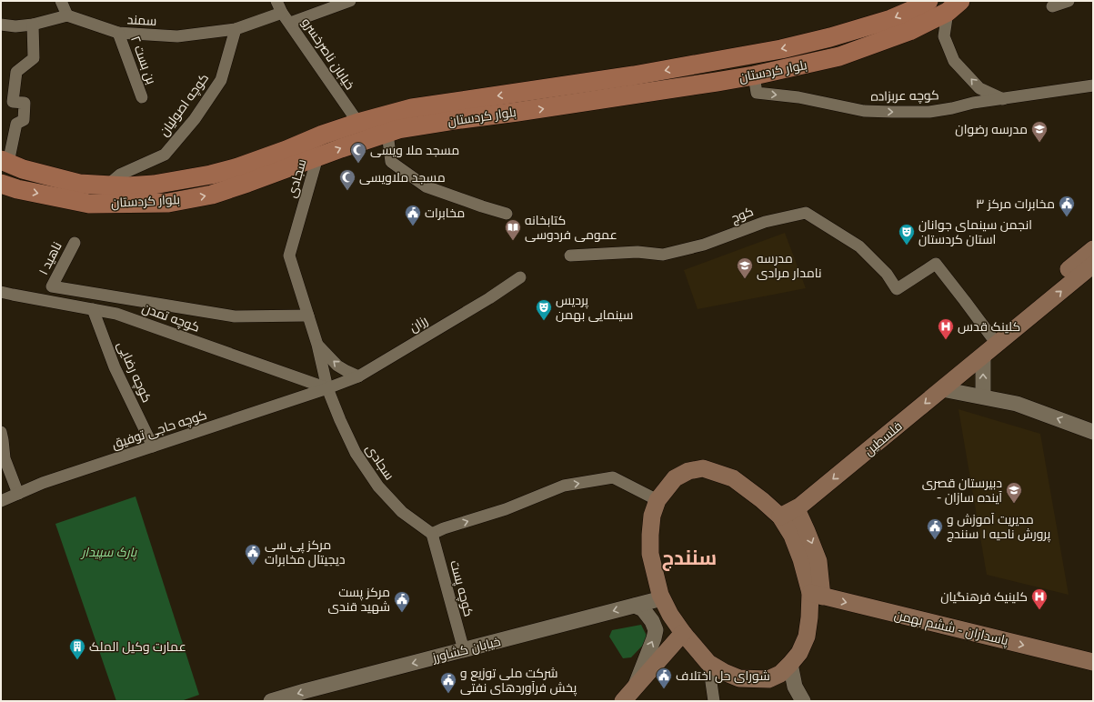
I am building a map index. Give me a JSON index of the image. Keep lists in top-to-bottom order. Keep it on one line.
{"streets":{"main road":["بلوار کردستان","فلسطین","پاسداران - ششم بهمن"],"street":["سمند","خیابان ناصرخسرو","بن بست ۲","کوچه عربزاده","کوچه اصولیان","سجادی","کوچ","ناهید ۱","کوچه تمدن","رزان","کوچه رضایی","کوچه حاجی توفیق","کوچه پست","خیابان کشاورز"]},"crossings":[["سمند","خیابان ناصرخسرو"],["سمند","بن بست ۲"],["سمند","کوچه اصولیان"],["خیابان ناصرخسرو","بلوار کردستان"],["بلوار کردستان","کوچه عربزاده"],["بلوار کردستان","کوچه اصولیان"],["بلوار کردستان","سجادی"],["سجادی","کوچه تمدن"],["سجادی","رزان"],["سجادی","کوچه حاجی توفیق"],["سجادی","کوچه پست"],["کوچ","فلسطین"],["ناهید ۱","کوچه تمدن"],["کوچه تمدن","رزان"],["کوچه تمدن","کوچه رضایی"],["کوچه تمدن","کوچه حاجی توفیق"],["رزان","کوچه حاجی توفیق"],["کوچه رضایی","کوچه حاجی توفیق"],["کوچه پست","خیابان کشاورز"]],"one_way":["کوچه عربزاده","پاسداران - ششم بهمن"],"districts":["سنندج"],"parks":["پارک سپیدار"],"places":{"school or university":["مدرسه رضوان","مدرسه نامدار مرادی","دبیرستان قصری - آینده سازان"],"mosque":["مسجد ملا ویسی","مسجد ملاویسی"],"public building":["مخابرات مرکز ۳","مخابرات","مدیریت آموزش و پرورش ناحیه ۱ سنندج","مرکز پی سی دیجیتال مخابرات","مرکز پست شهید قندی","شورای حل اختلاف","شرکت ملی توزیع و پخش فرآوردهای نفتی"],"library":["کتابخانه عمومی فردوسی"],"theatre":["انجمن سینمای جوانان استان کردستان","پردیس سینمایی بهمن"],"hospital":["کلینک قدس","کلینیک فرهنگیان"],"building":["عمارت وکیل الملک"]}}
